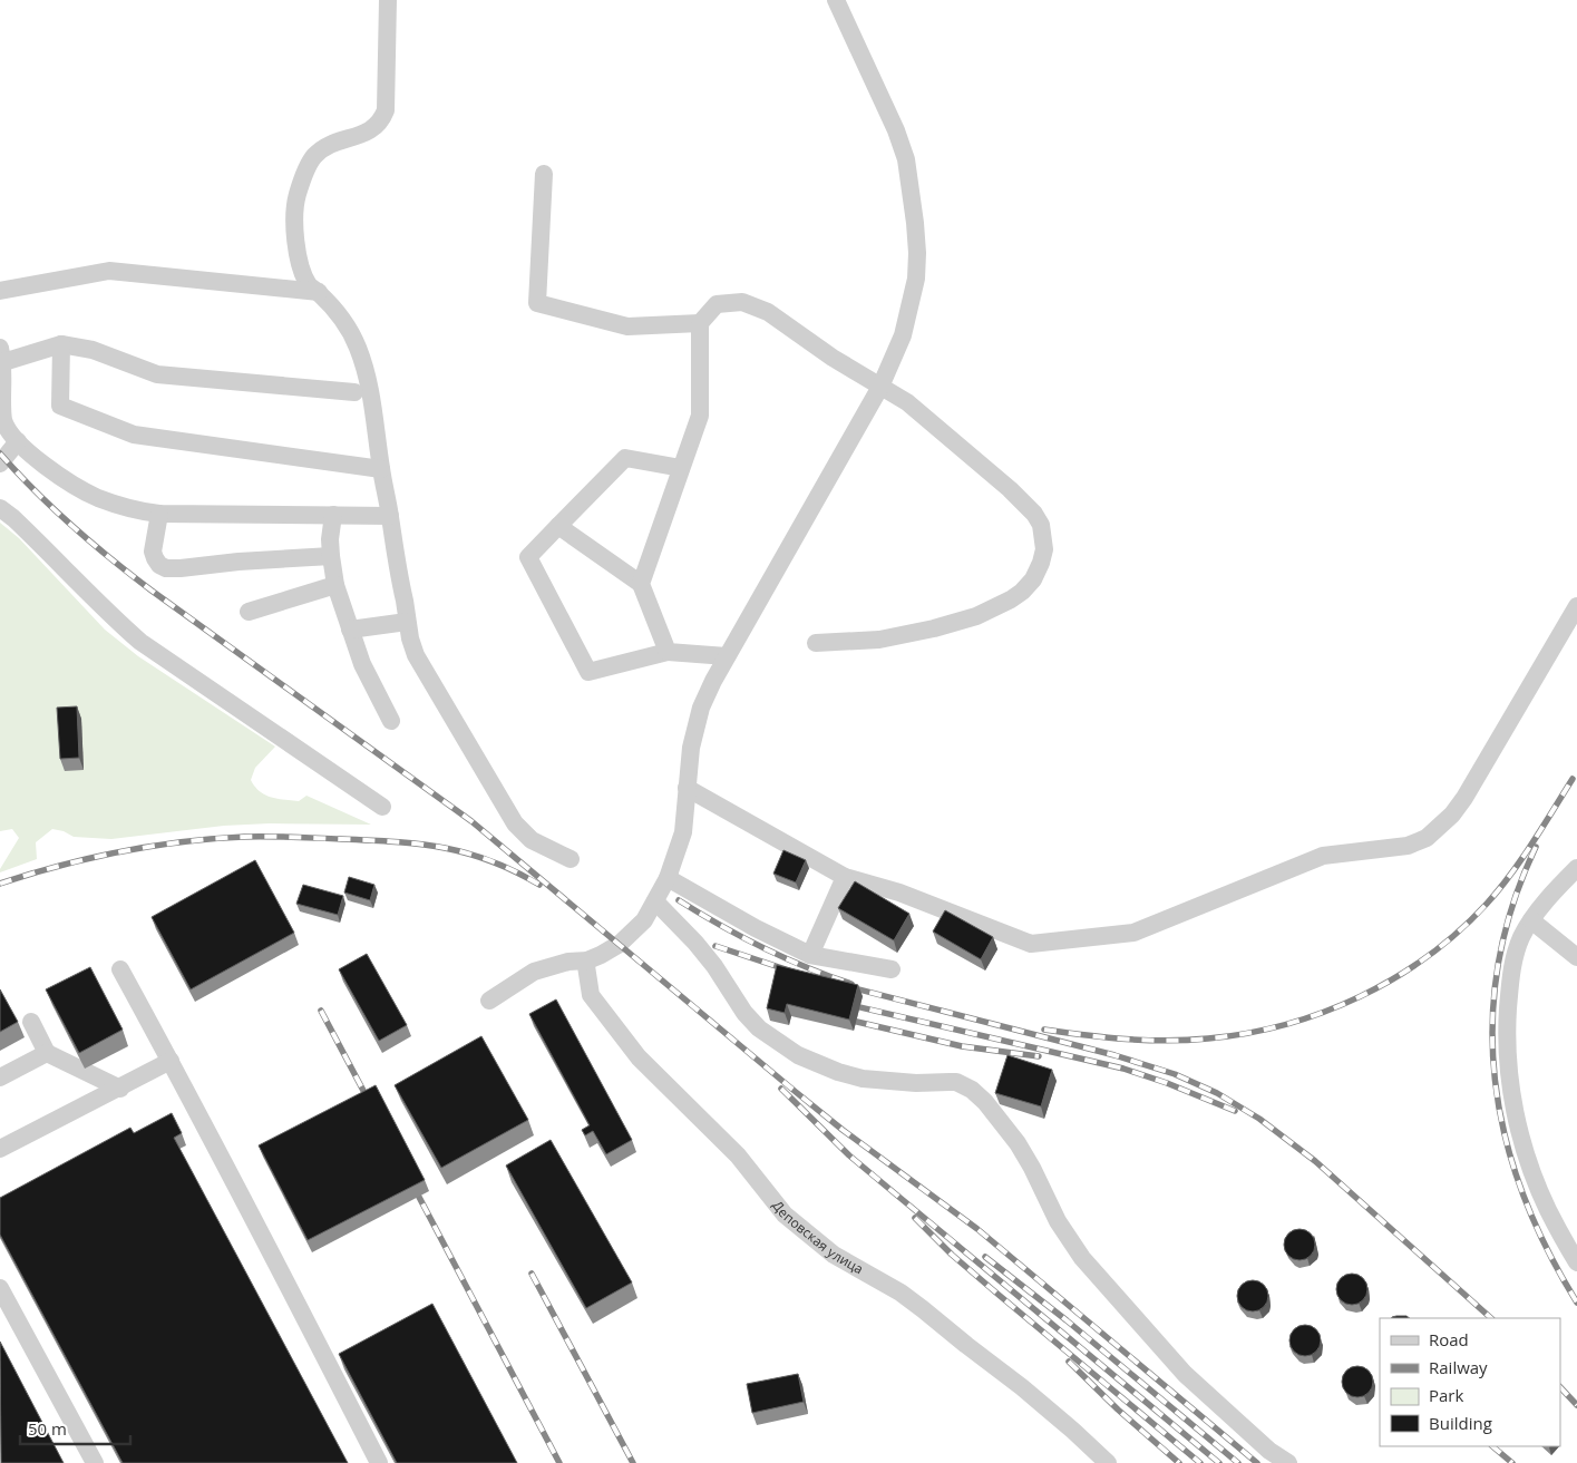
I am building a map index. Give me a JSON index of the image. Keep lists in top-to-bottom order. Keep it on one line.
{"streets":{"street":["Деповская улица"]},"legend":["Road","Railway","Park","Building"],"scale_bar":"50 m"}
